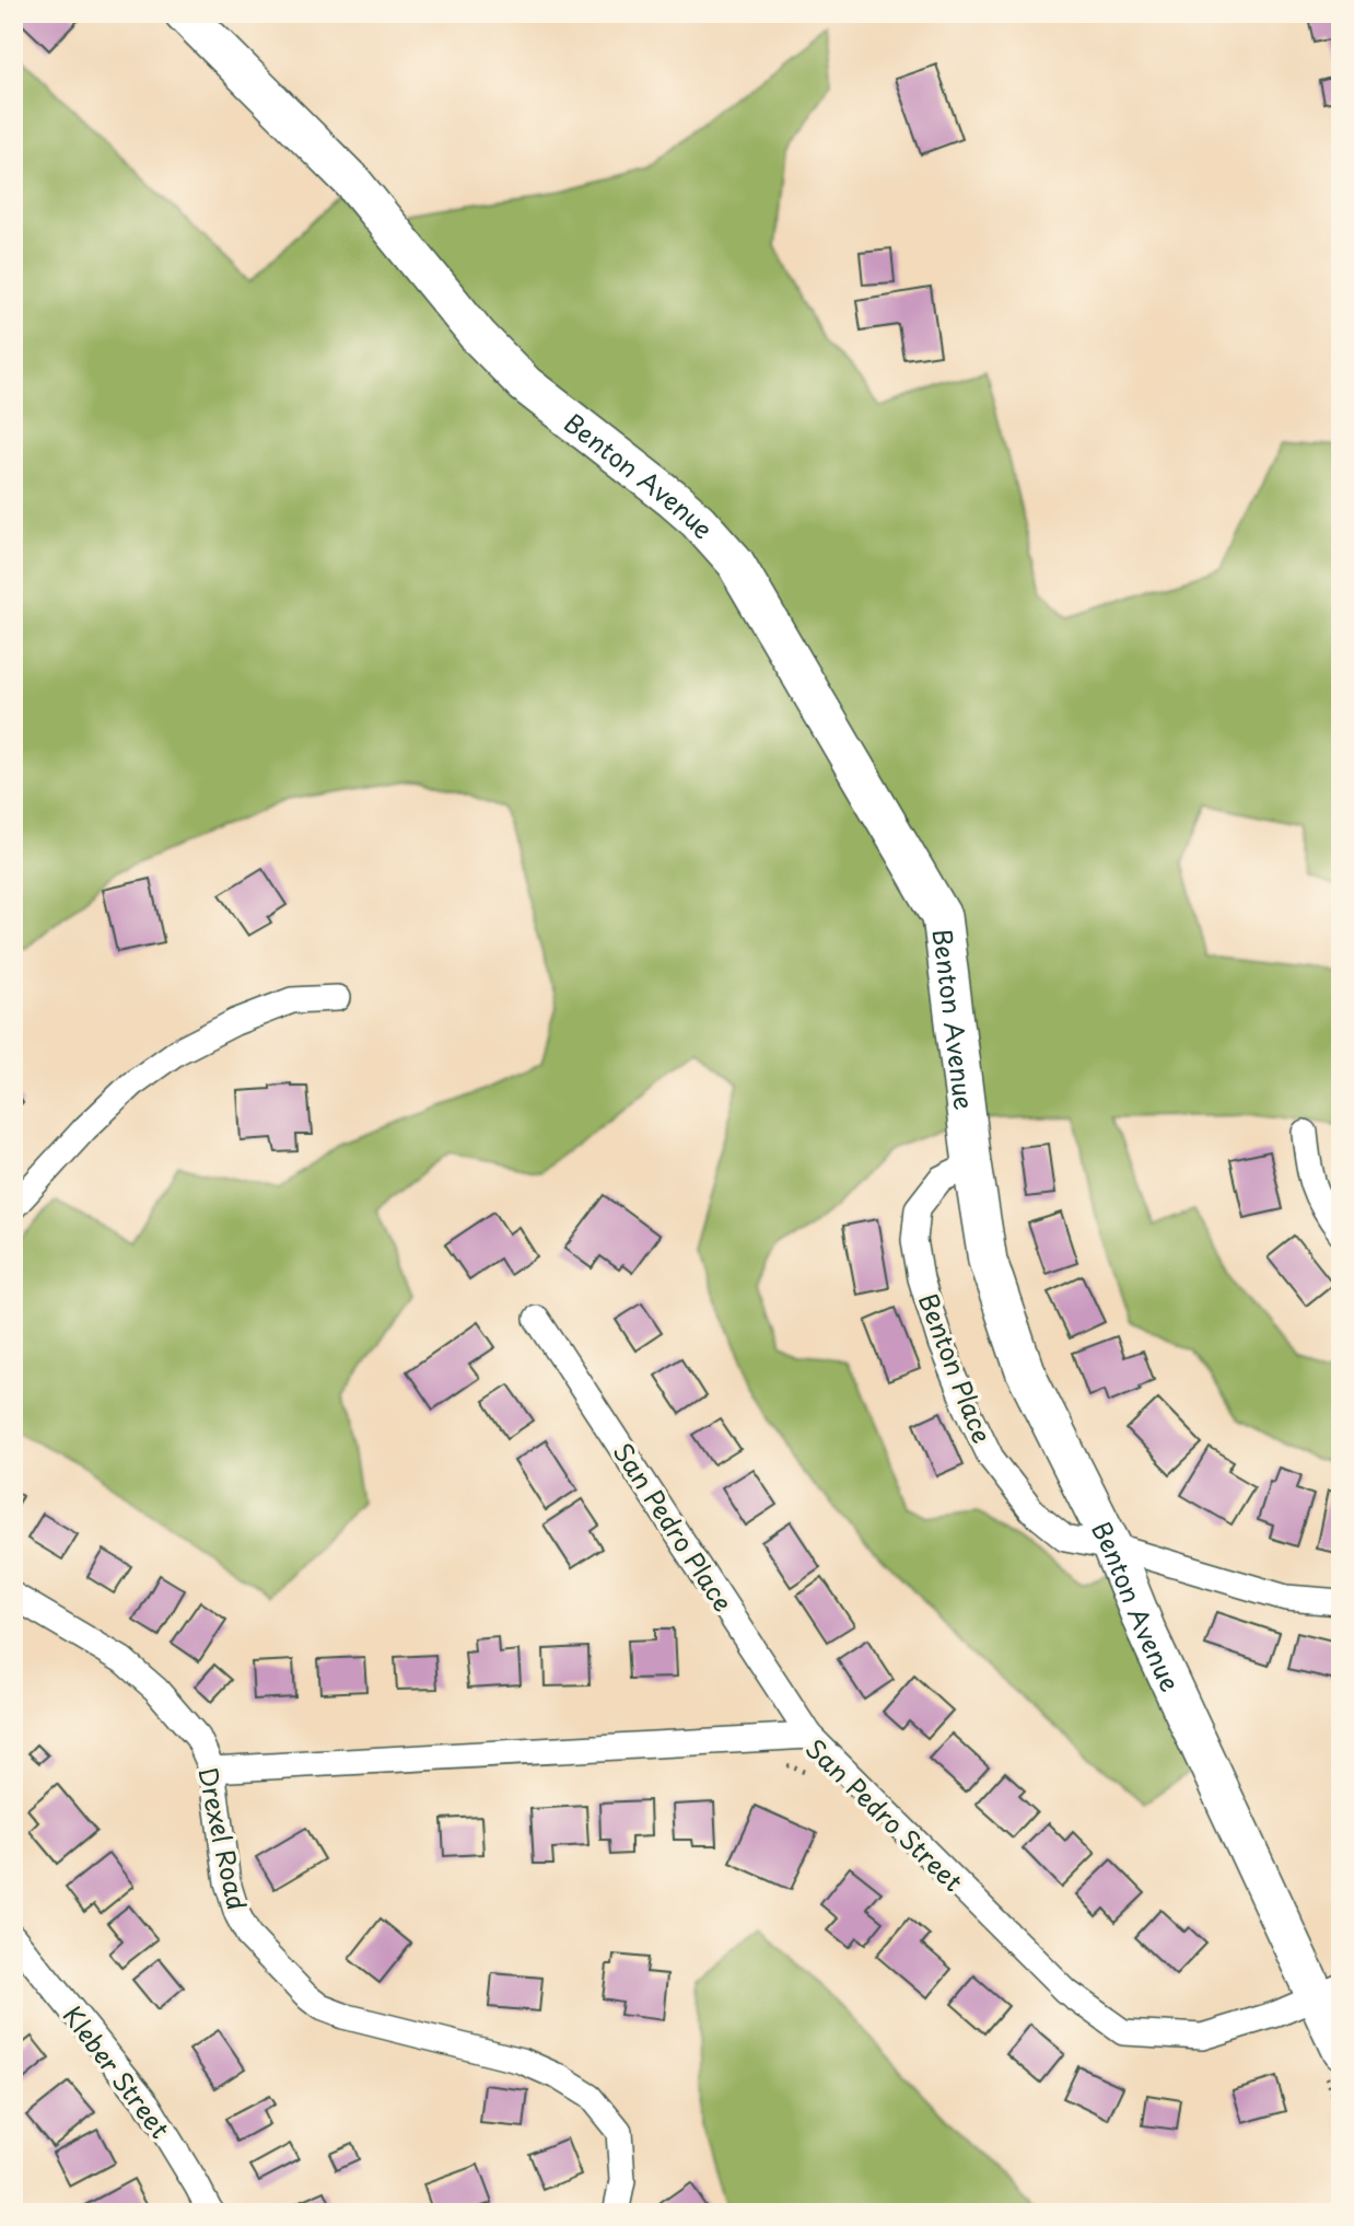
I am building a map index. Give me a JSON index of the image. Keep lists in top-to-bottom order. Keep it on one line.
{"streets":{"main road":["Benton Avenue"],"street":["Benton Place","San Pedro Place","San Pedro Street","Drexel Road","Kleber Street"]},"crossings":[["Benton Avenue","Benton Place"],["Benton Avenue","San Pedro Street"],["San Pedro Place","San Pedro Street"],["San Pedro Street","Drexel Road"]]}
